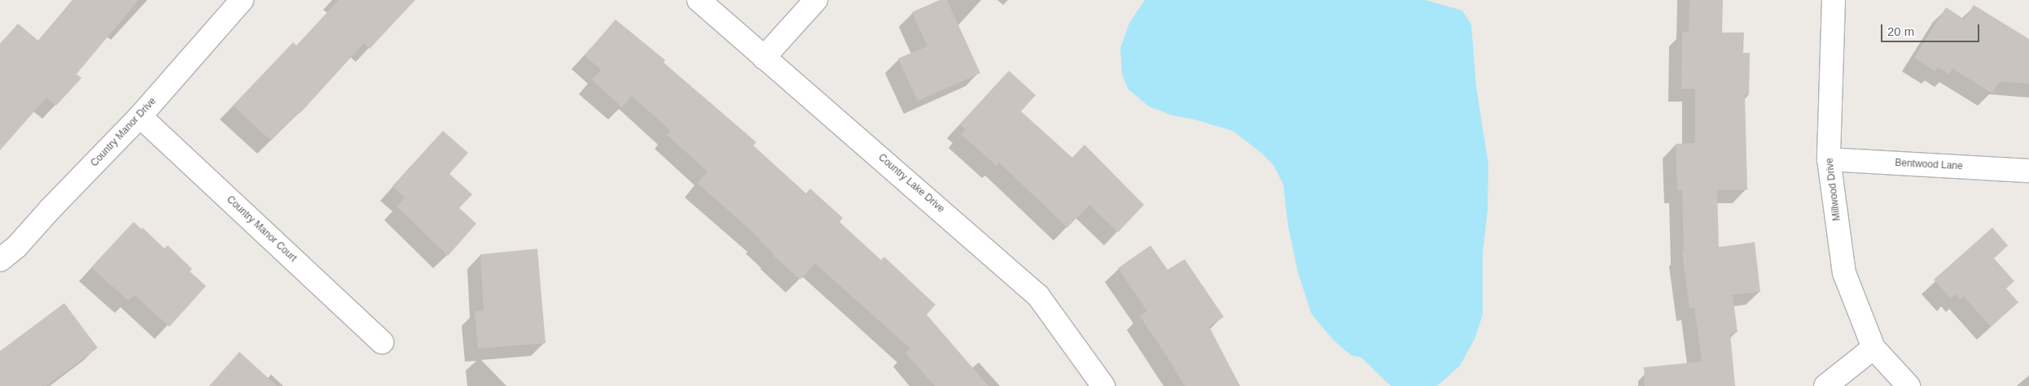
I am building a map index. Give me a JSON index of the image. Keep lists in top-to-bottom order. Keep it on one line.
{"streets":{"street":["Country Manor Drive","Bentwood Lane","Country Lake Drive","Millwood Drive","Country Manor Court"]},"crossings":[["Country Manor Drive","Country Manor Court"],["Bentwood Lane","Millwood Drive"]],"scale_bar":"20 m"}
